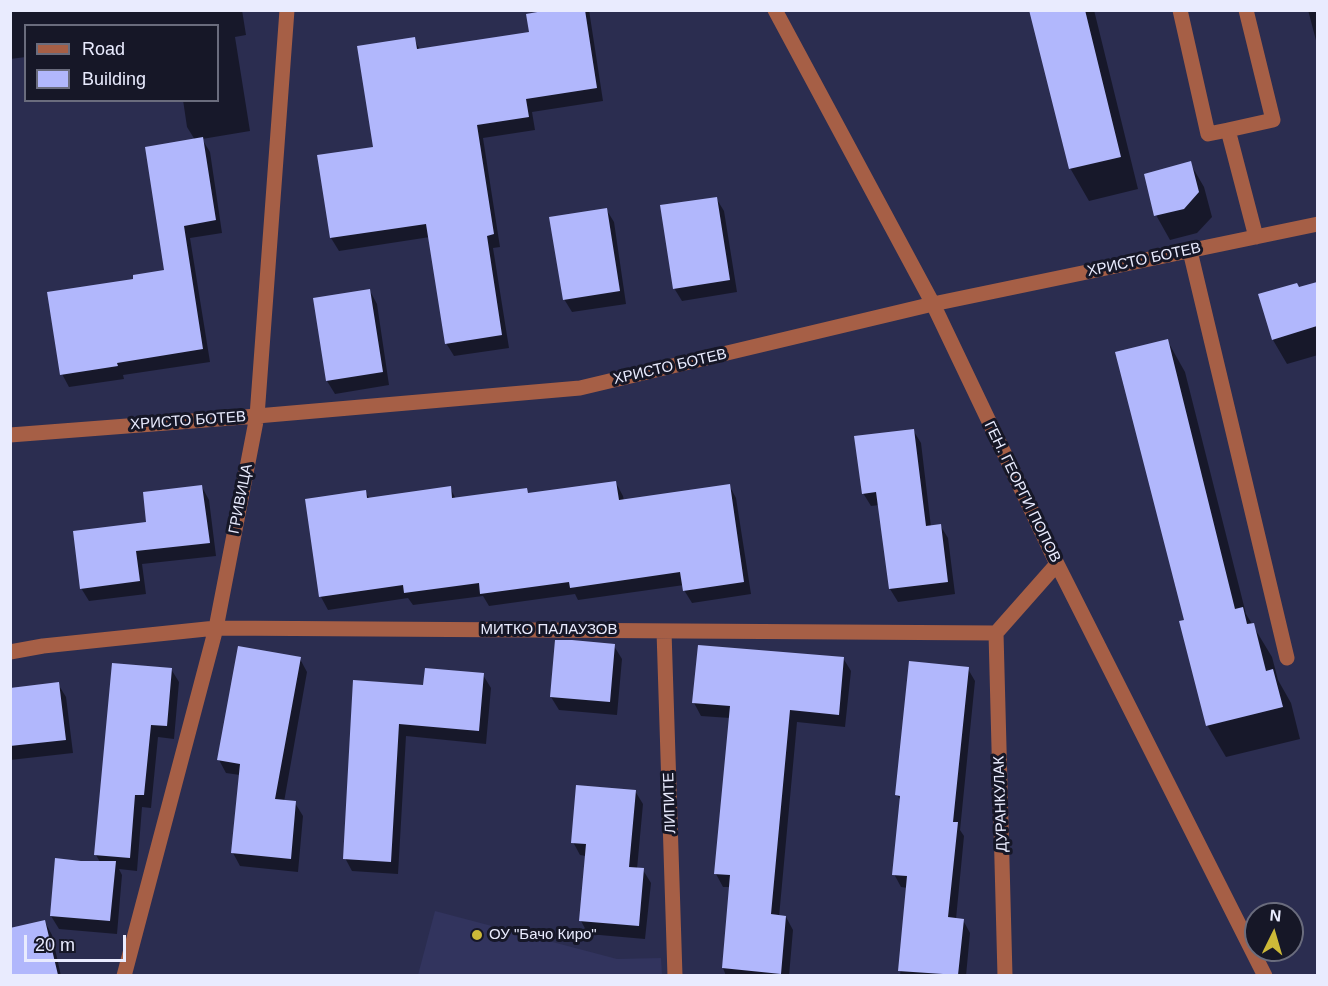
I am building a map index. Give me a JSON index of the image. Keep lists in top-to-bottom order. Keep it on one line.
{"streets":{"street":["ХРИСТО БОТЕВ","ГЕН. ГЕОРГИ ПОПОВ","ГРИВИЦА","МИТКО ПАЛАУЗОВ","ЛИПИТЕ","ДУРАНКУЛАК"]},"crossings":[["ХРИСТО БОТЕВ","ГЕН. ГЕОРГИ ПОПОВ"],["ХРИСТО БОТЕВ","ГРИВИЦА"],["ГРИВИЦА","МИТКО ПАЛАУЗОВ"],["МИТКО ПАЛАУЗОВ","ЛИПИТЕ"],["МИТКО ПАЛАУЗОВ","ДУРАНКУЛАК"]],"places":["ОУ \"Бачо Киро\""],"legend":["Road","Building"],"scale_bar":"20 m","north":"top"}
